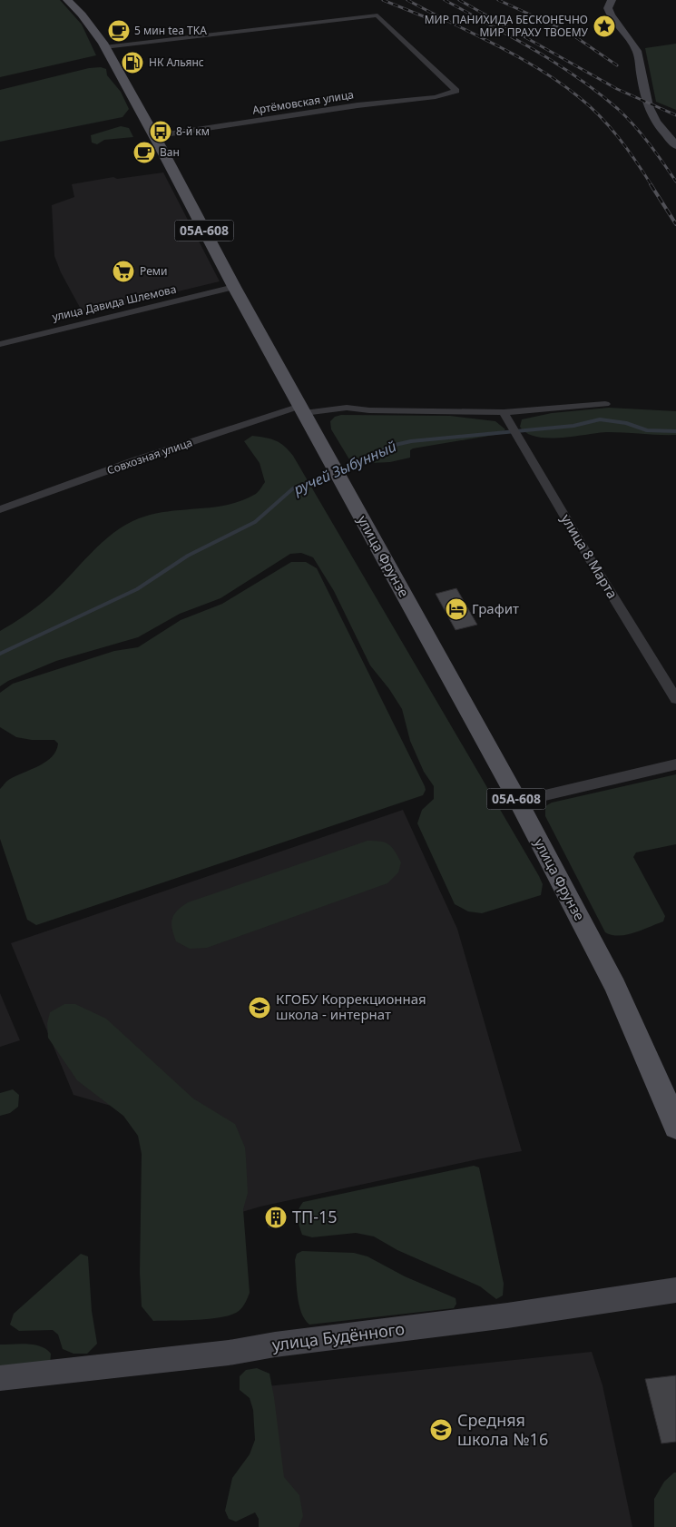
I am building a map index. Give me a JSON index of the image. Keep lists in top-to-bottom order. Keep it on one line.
{"streets":{"main road":["05А-608","улица Фрунзе","улица Будённого"],"street":["Артёмовская улица","улица Давида Шлемова","Совхозная улица","улица 8 Марта"]},"crossings":[["Артёмовская улица","улица Фрунзе"],["улица Давида Шлемова","улица Фрунзе"],["Совхозная улица","улица Фрунзе"]],"water":["ручей Зыбунный"],"places":{"place":["МИР ПАНИХИДА БЕСКОНЕЧНО МИР ПРАХУ ТВОЕМУ"],"cafe":["5 мин tea TKA","Ван"],"fuel station":["НК Альянс"],"bus stop":["8-й км"],"supermarket":["Реми"],"hotel":["Графит"],"school or university":["КГОБУ Коррекционная школа - интернат","Средняя школа №16"],"building":["ТП-15"]}}
